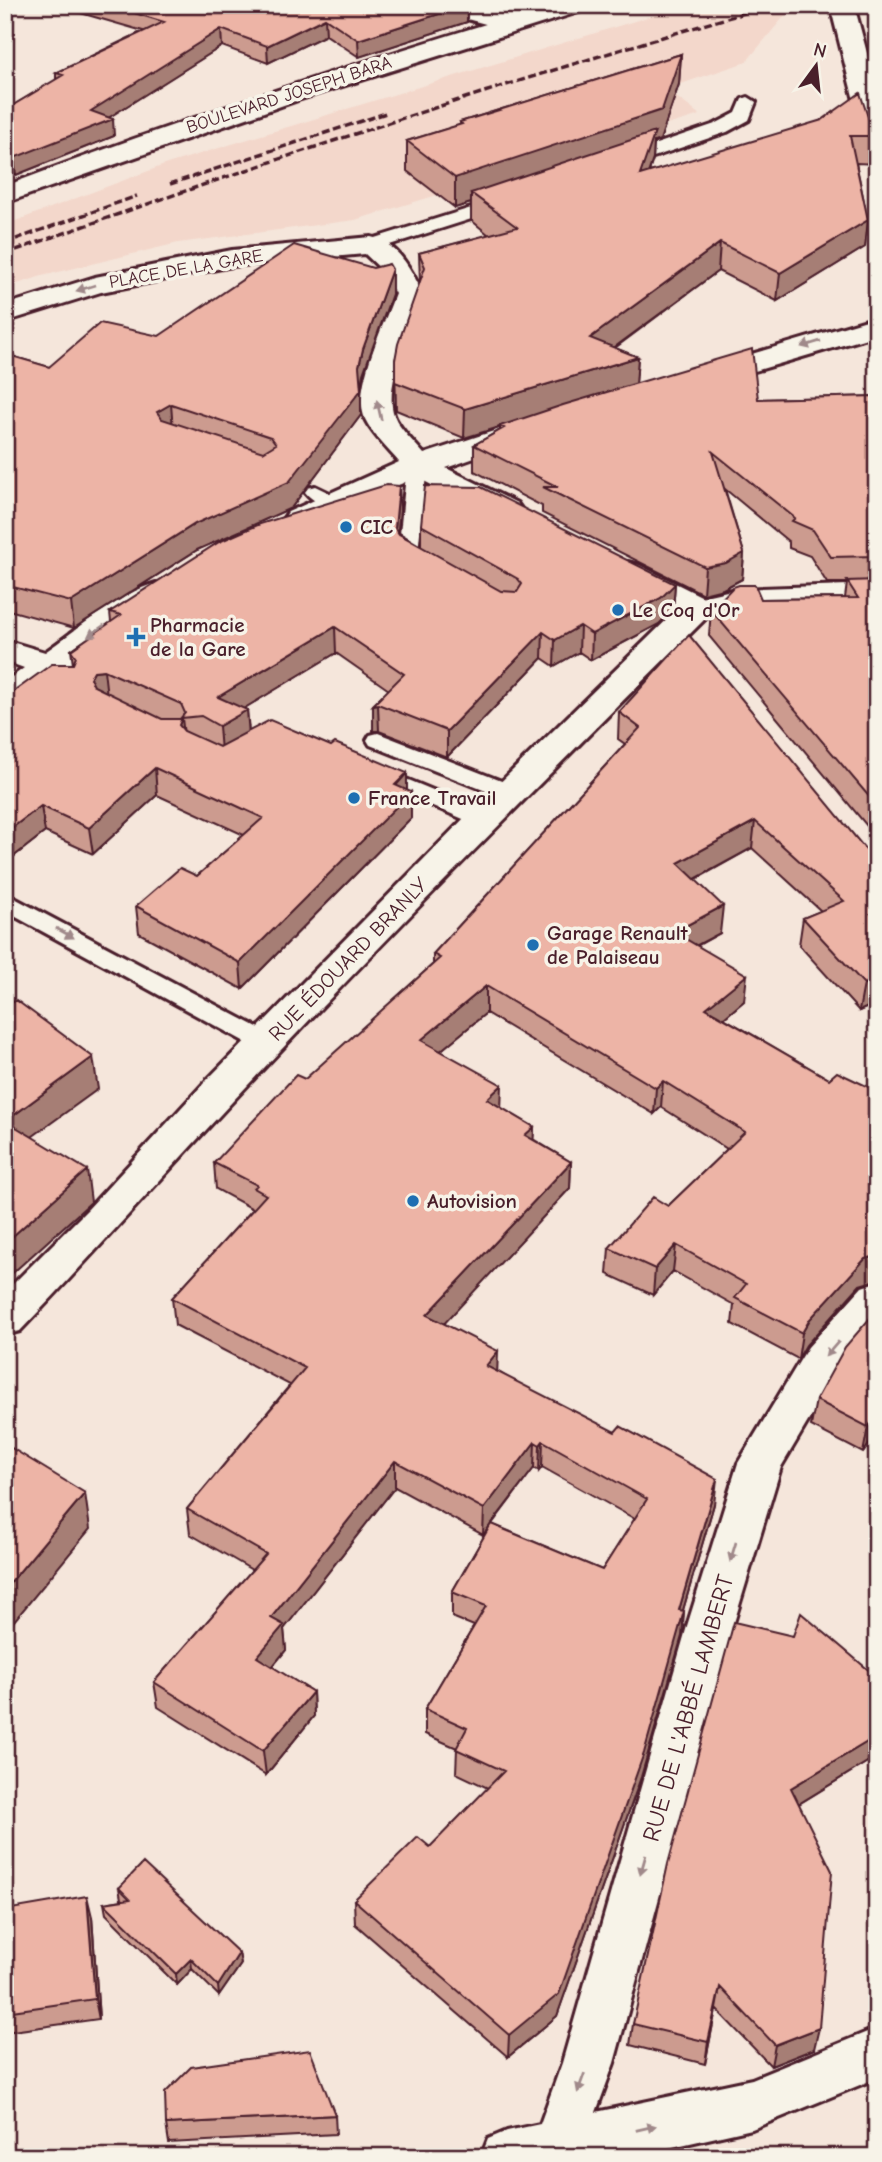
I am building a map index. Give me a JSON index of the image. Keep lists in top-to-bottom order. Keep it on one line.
{"streets":{"street":["BOULEVARD JOSEPH BARA","PLACE DE LA GARE","RUE ÉDOUARD BRANLY","RUE DE L'ABBÉ LAMBERT"]},"one_way":["RUE DE L'ABBÉ LAMBERT"],"places":{"other":["CIC","Le Coq d'Or","France Travail","Garage Renault de Palaiseau","Autovision"],"health":["Pharmacie de la Gare"]},"north":"top"}
